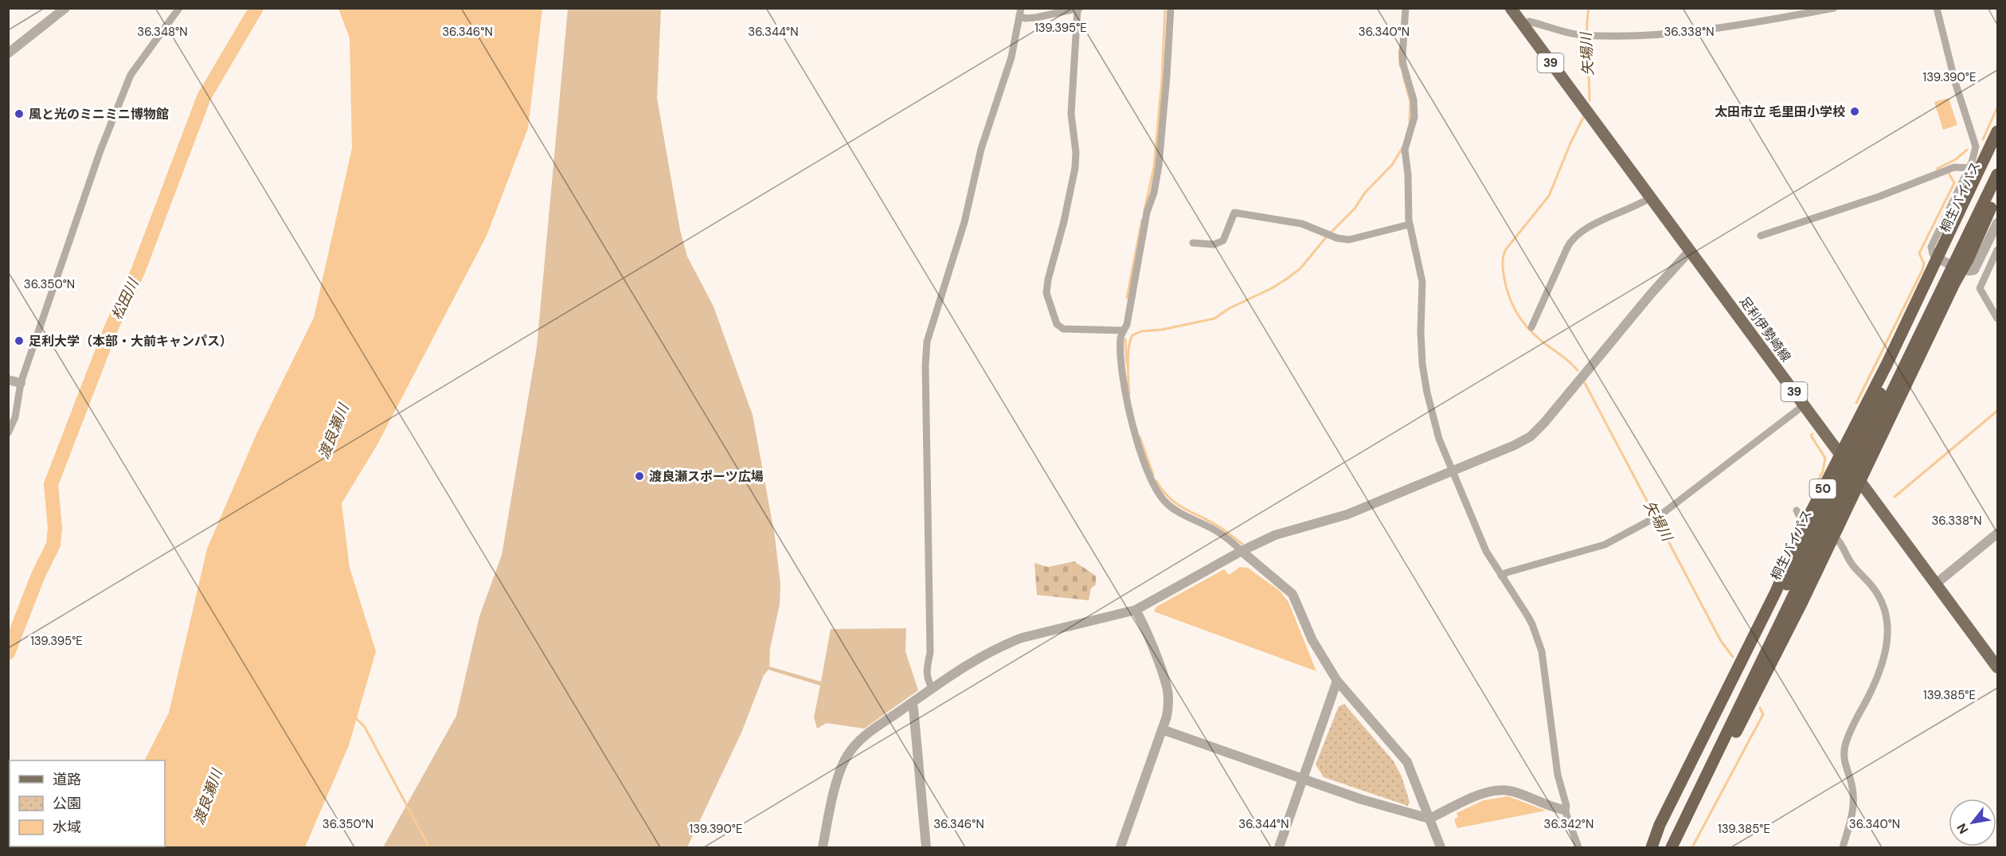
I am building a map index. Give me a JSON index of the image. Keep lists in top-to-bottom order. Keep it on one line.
{"streets":{"highway":["桐生バイパス","50"],"main road":["39","足利伊勢崎線"]},"crossings":[["足利伊勢崎線","50"]],"water":["矢場川","松田川","渡良瀬川"],"places":["太田市立 毛里田小学校","風と光のミニミニ博物館","足利大学（本部・大前キャンパス）","渡良瀬スポーツ広場"],"legend":["道路","公園","水域"],"north":"bottom left","coordinates":["139.395°E","36.338°N","36.348°N","36.346°N","36.344°N","36.340°N","139.390°E","36.350°N","139.385°E","36.342°N"]}
